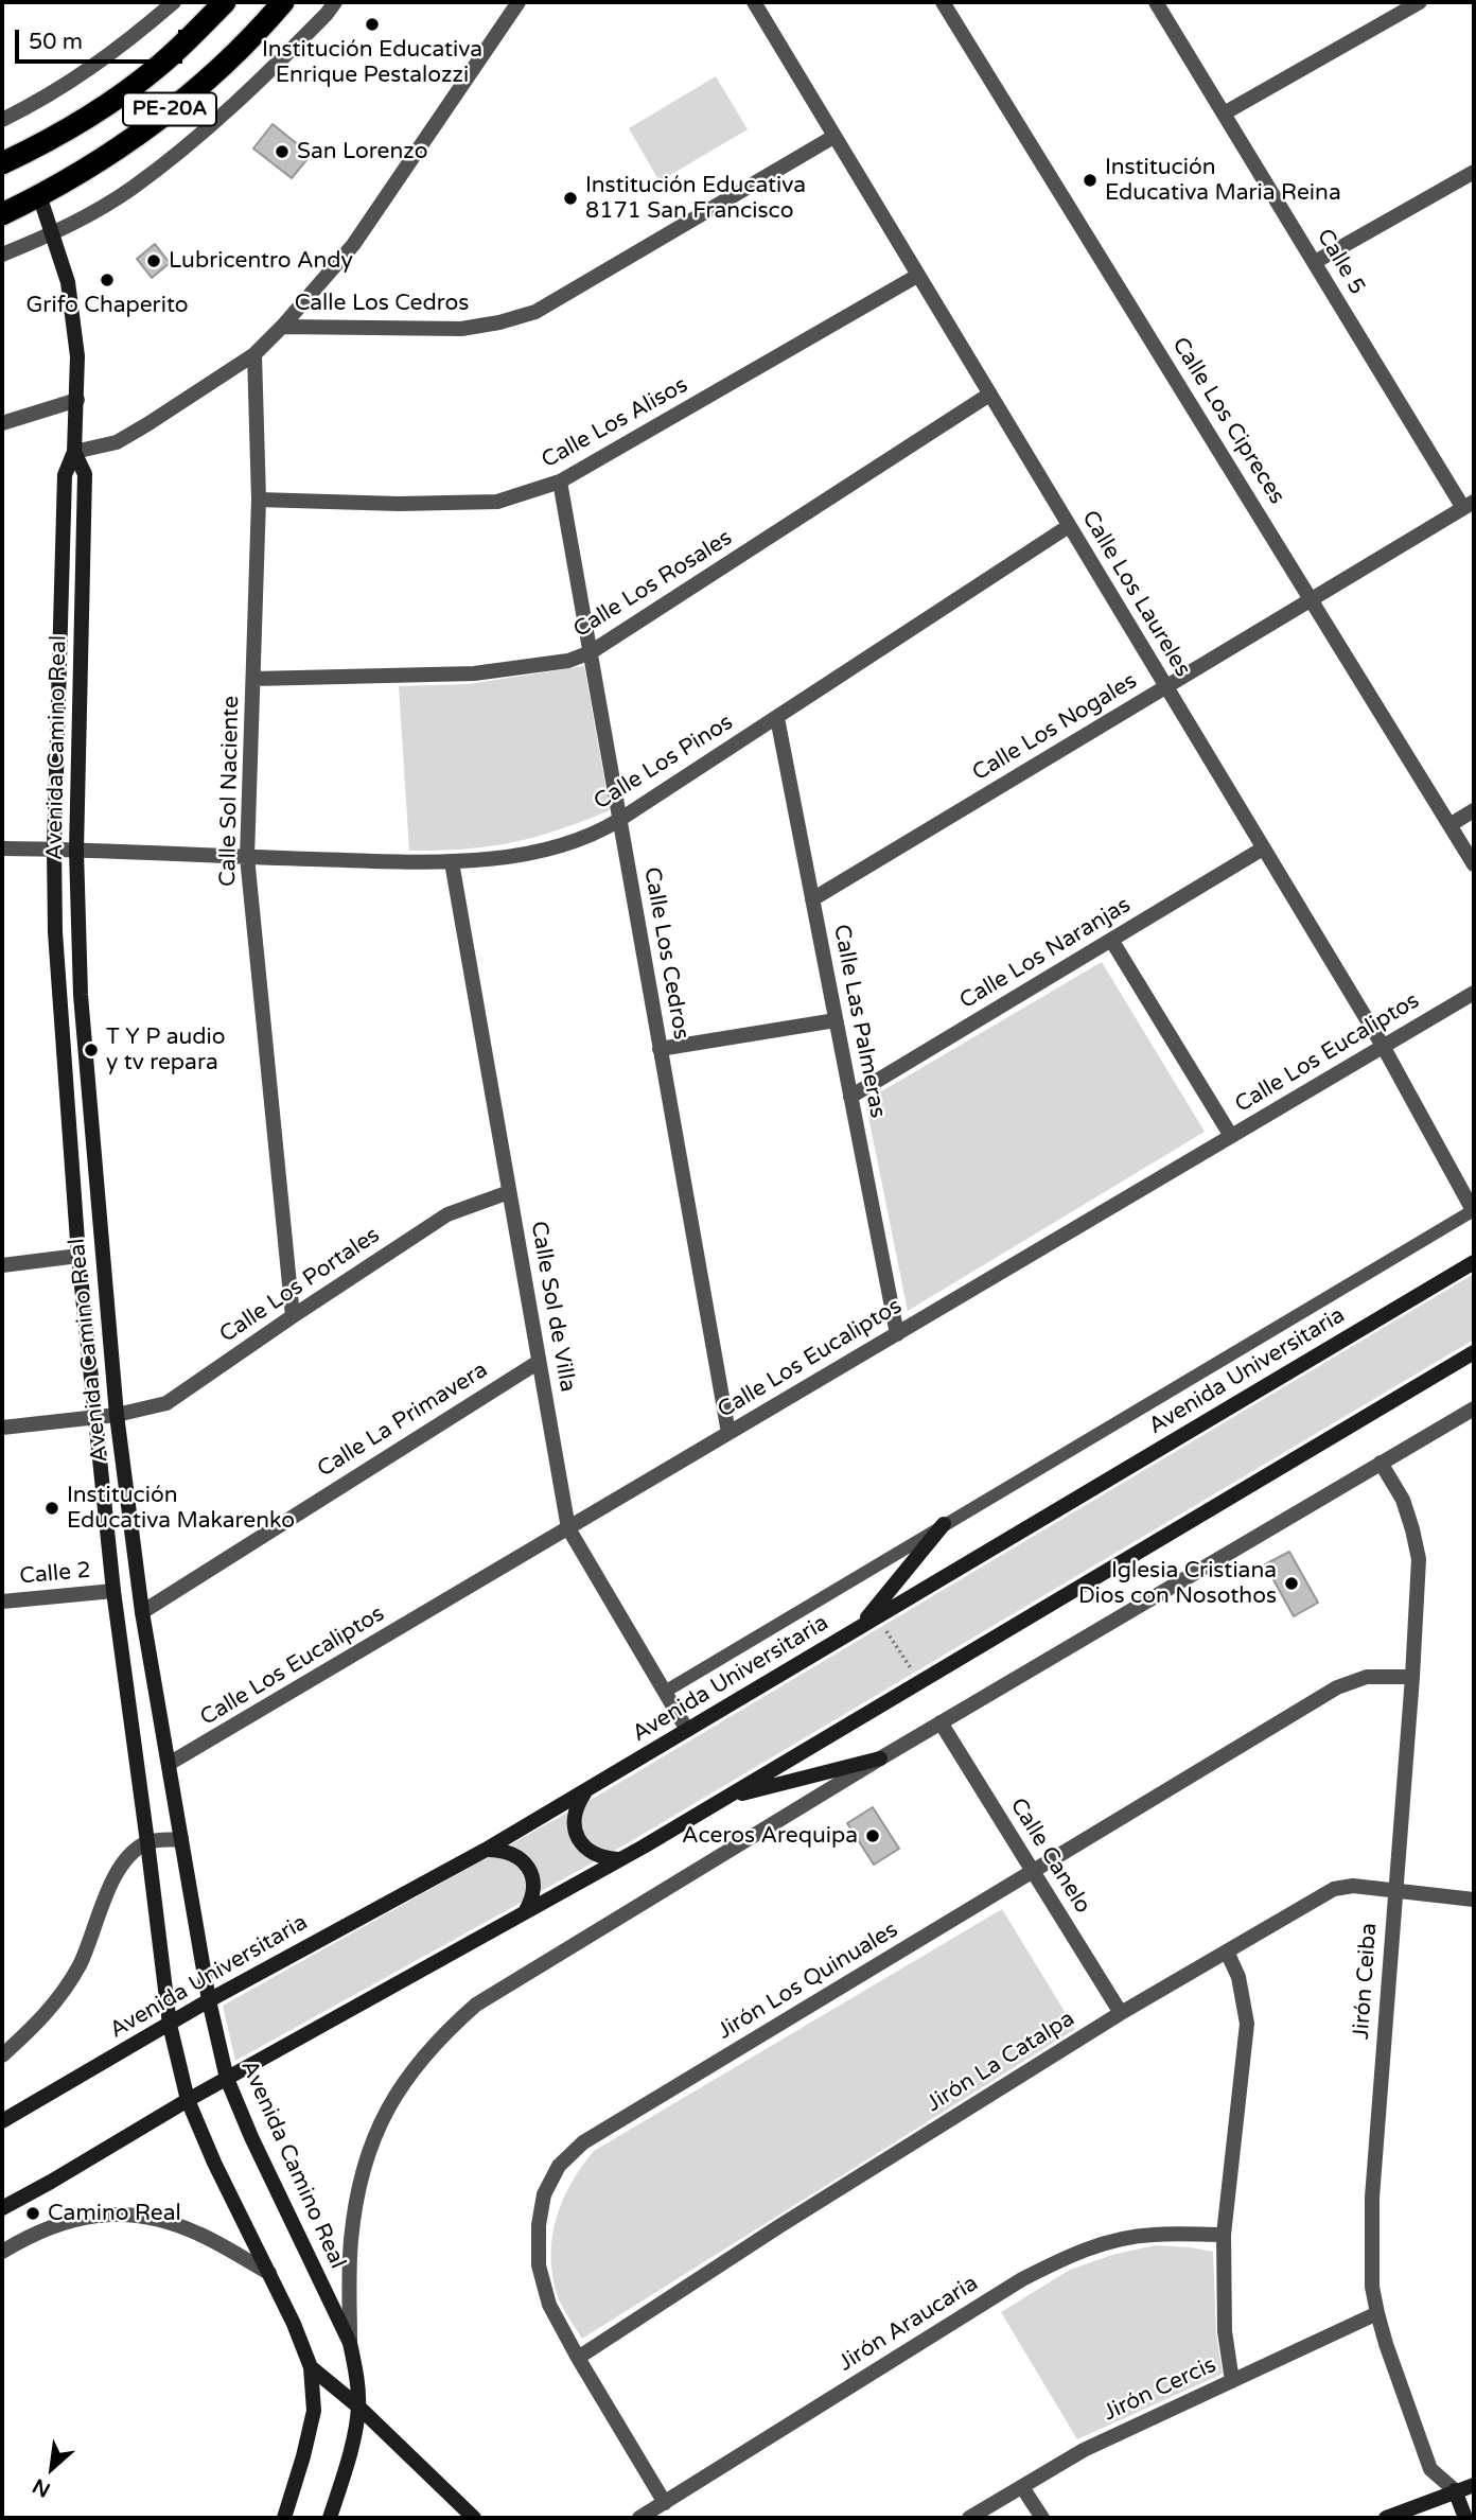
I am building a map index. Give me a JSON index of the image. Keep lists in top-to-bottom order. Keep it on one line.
{"streets":{"highway":["PE-20A"],"main road":["Avenida Camino Real","Avenida Universitaria"],"street":["Calle 5","Calle Los Cedros","Calle Los Cipreces","Calle Los Alisos","Calle Los Rosales","Calle Los Laureles","Calle Los Nogales","Calle Los Pinos","Calle Sol Naciente","Calle Los Naranjas","Calle Las Palmeras","Calle Los Eucaliptos","Calle Los Portales","Calle Sol de Villa","Calle La Primavera","Calle 2","Calle Canelo","Jirón Los Quinuales","Jirón Ceiba","Jirón La Catalpa","Jirón Araucaria","Jirón Cercis"]},"crossings":[["PE-20A","Avenida Camino Real"],["Calle 5","Calle Los Nogales"],["Calle Los Cedros","Calle Los Alisos"],["Calle Los Cedros","Calle Los Rosales"],["Calle Los Cedros","Calle Los Laureles"],["Calle Los Cedros","Calle Los Pinos"],["Calle Los Cedros","Calle Los Eucaliptos"],["Calle Los Cipreces","Calle Los Nogales"],["Calle Los Alisos","Calle Los Laureles"],["Calle Los Alisos","Calle Sol Naciente"],["Calle Los Rosales","Calle Los Laureles"],["Calle Los Rosales","Calle Sol Naciente"],["Calle Los Laureles","Calle Los Nogales"],["Calle Los Laureles","Calle Los Pinos"],["Calle Los Laureles","Calle Los Naranjas"],["Calle Los Laureles","Calle Los Eucaliptos"],["Calle Los Laureles","Avenida Universitaria"],["Calle Los Nogales","Calle Las Palmeras"],["Avenida Camino Real","Calle Los Pinos"],["Avenida Camino Real","Calle Los Eucaliptos"],["Avenida Camino Real","Calle Los Portales"],["Avenida Camino Real","Avenida Universitaria"],["Avenida Camino Real","Calle La Primavera"],["Avenida Camino Real","Calle 2"],["Calle Los Pinos","Calle Sol Naciente"],["Calle Los Pinos","Calle Las Palmeras"],["Calle Los Pinos","Calle Sol de Villa"],["Calle Sol Naciente","Calle Los Portales"],["Calle Los Naranjas","Calle Las Palmeras"],["Calle Las Palmeras","Calle Los Eucaliptos"],["Calle Los Eucaliptos","Calle Sol de Villa"],["Calle Los Portales","Calle Sol de Villa"],["Calle Sol de Villa","Avenida Universitaria"],["Calle Sol de Villa","Calle La Primavera"],["Calle Canelo","Jirón Los Quinuales"],["Calle Canelo","Jirón La Catalpa"],["Jirón Los Quinuales","Jirón Ceiba"],["Jirón Los Quinuales","Jirón La Catalpa"],["Jirón Los Quinuales","Jirón Araucaria"],["Jirón Ceiba","Jirón La Catalpa"],["Jirón Ceiba","Jirón Cercis"]],"places":["Institución Educativa Enrique Pestalozzi","San Lorenzo","Institución Educativa Maria Reina","Institución Educativa 8171 San Francisco","Lubricentro Andy","Grifo Chaperito","T Y P audio y tv repara","Institución Educativa Makarenko","Iglesia Cristiana Dios con Nosothos","Aceros Arequipa","Camino Real"],"scale_bar":"50 m","north":"bottom left"}
